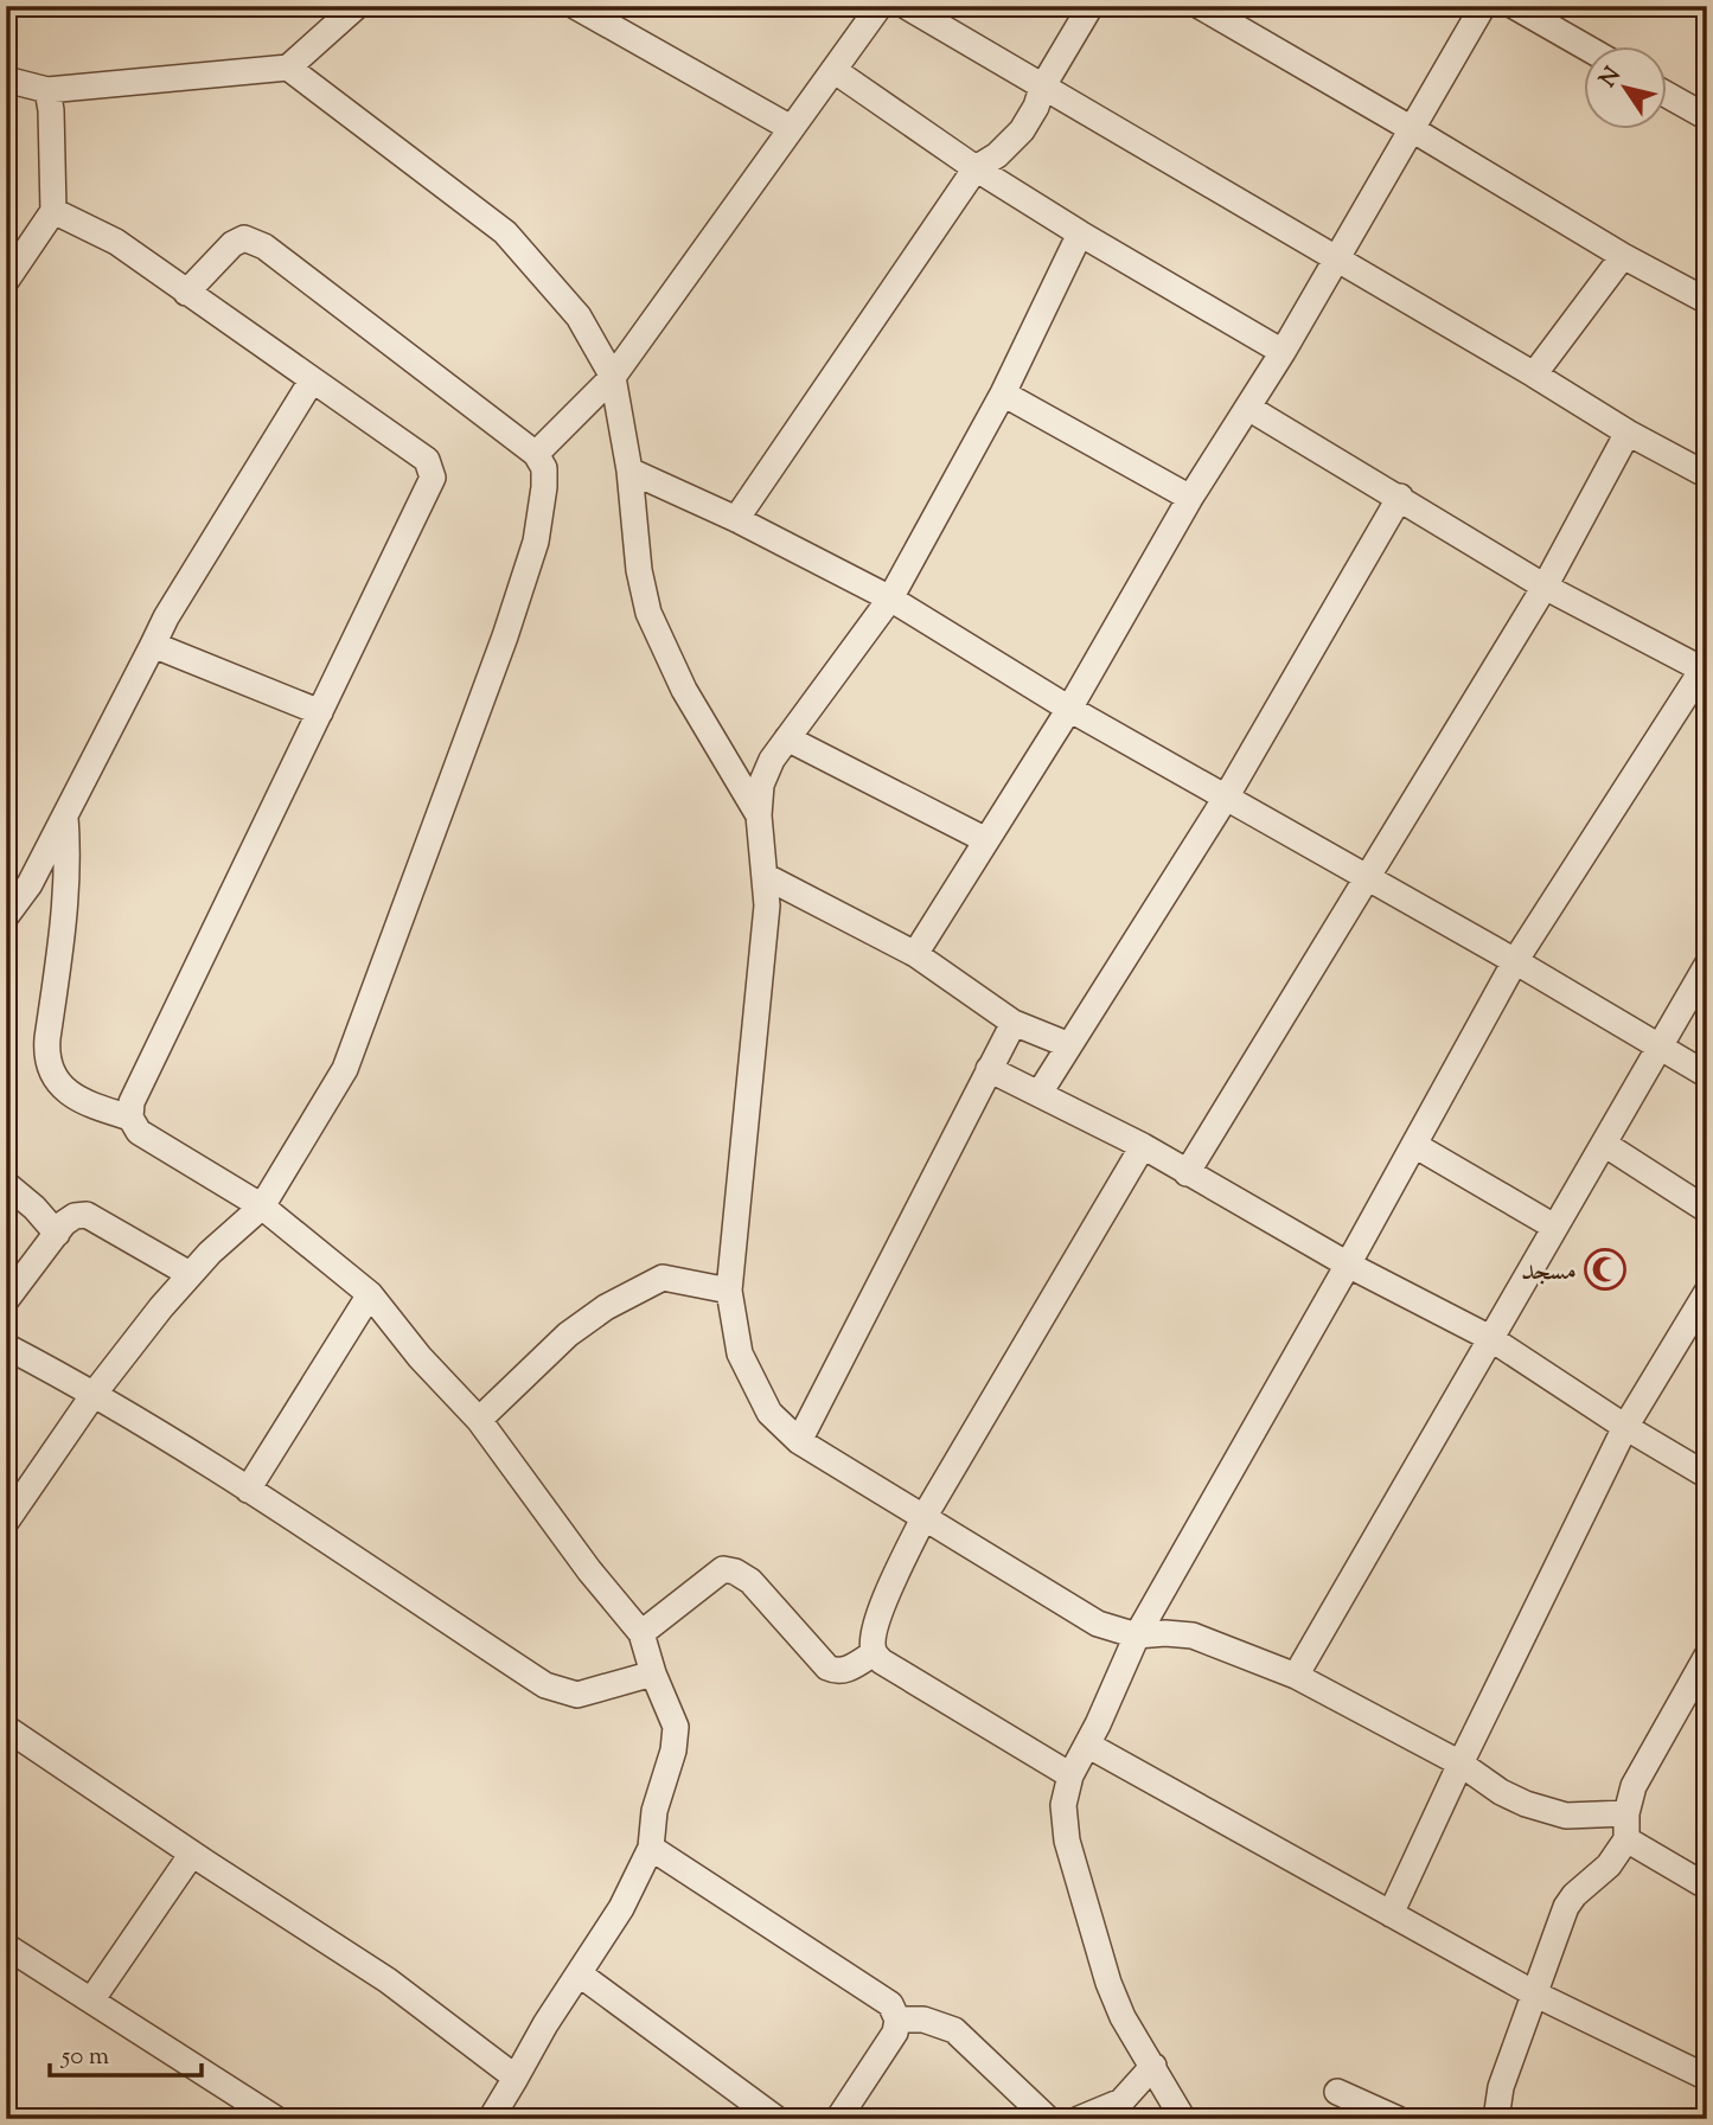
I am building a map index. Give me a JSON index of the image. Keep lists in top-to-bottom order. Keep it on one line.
{"places":{"mosque":["مسجد"]},"scale_bar":"50 m","north":"top left"}
